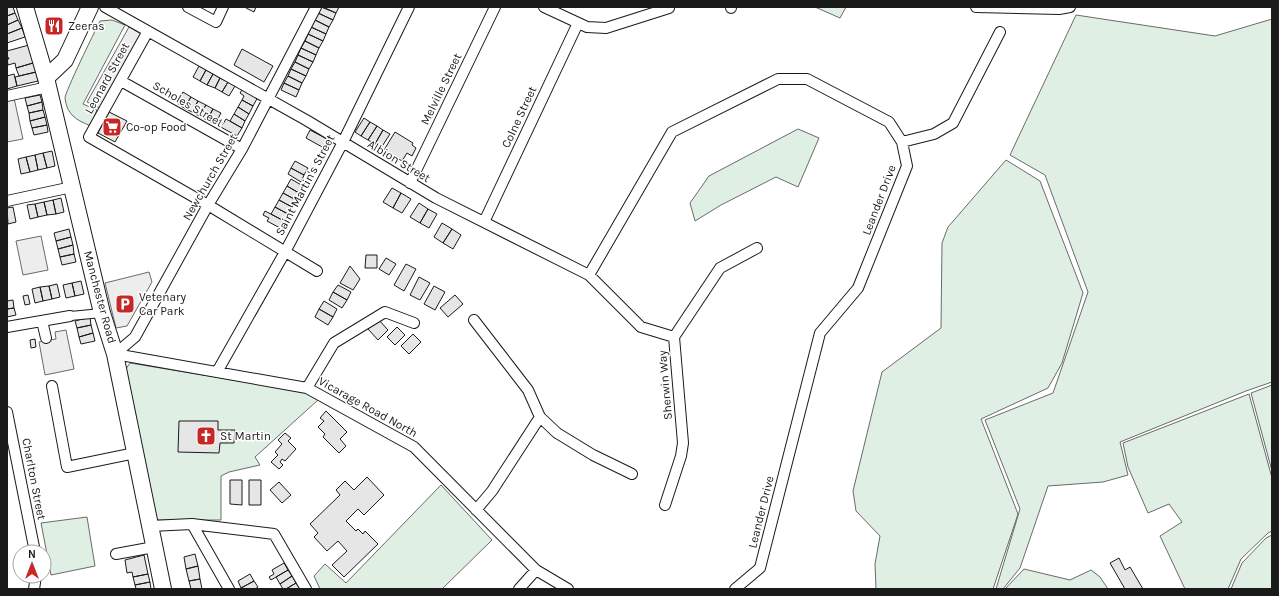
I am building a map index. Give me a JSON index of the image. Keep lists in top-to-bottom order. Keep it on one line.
{"streets":{"main road":["Manchester Road"],"street":["Leonard Street","Melville Street","Scholes Street","Colne Street","Albion Street","Newchurch Street","Saint Martin's Street","Leander Drive","Sherwin Way","Vicarage Road North","Charlton Street"]},"crossings":[["Leonard Street","Scholes Street"],["Leonard Street","Albion Street"],["Leonard Street","Newchurch Street"],["Melville Street","Albion Street"],["Scholes Street","Newchurch Street"],["Colne Street","Albion Street"],["Albion Street","Newchurch Street"],["Albion Street","Saint Martin's Street"],["Albion Street","Leander Drive"],["Albion Street","Sherwin Way"],["Newchurch Street","Manchester Road"],["Newchurch Street","Vicarage Road North"],["Saint Martin's Street","Vicarage Road North"],["Manchester Road","Vicarage Road North"]],"places":{"restaurant":["Zeeras"],"supermarket":["Co-op Food"],"parking":["Vetenary Car Park"],"church":["St Martin"]},"north":"top"}
